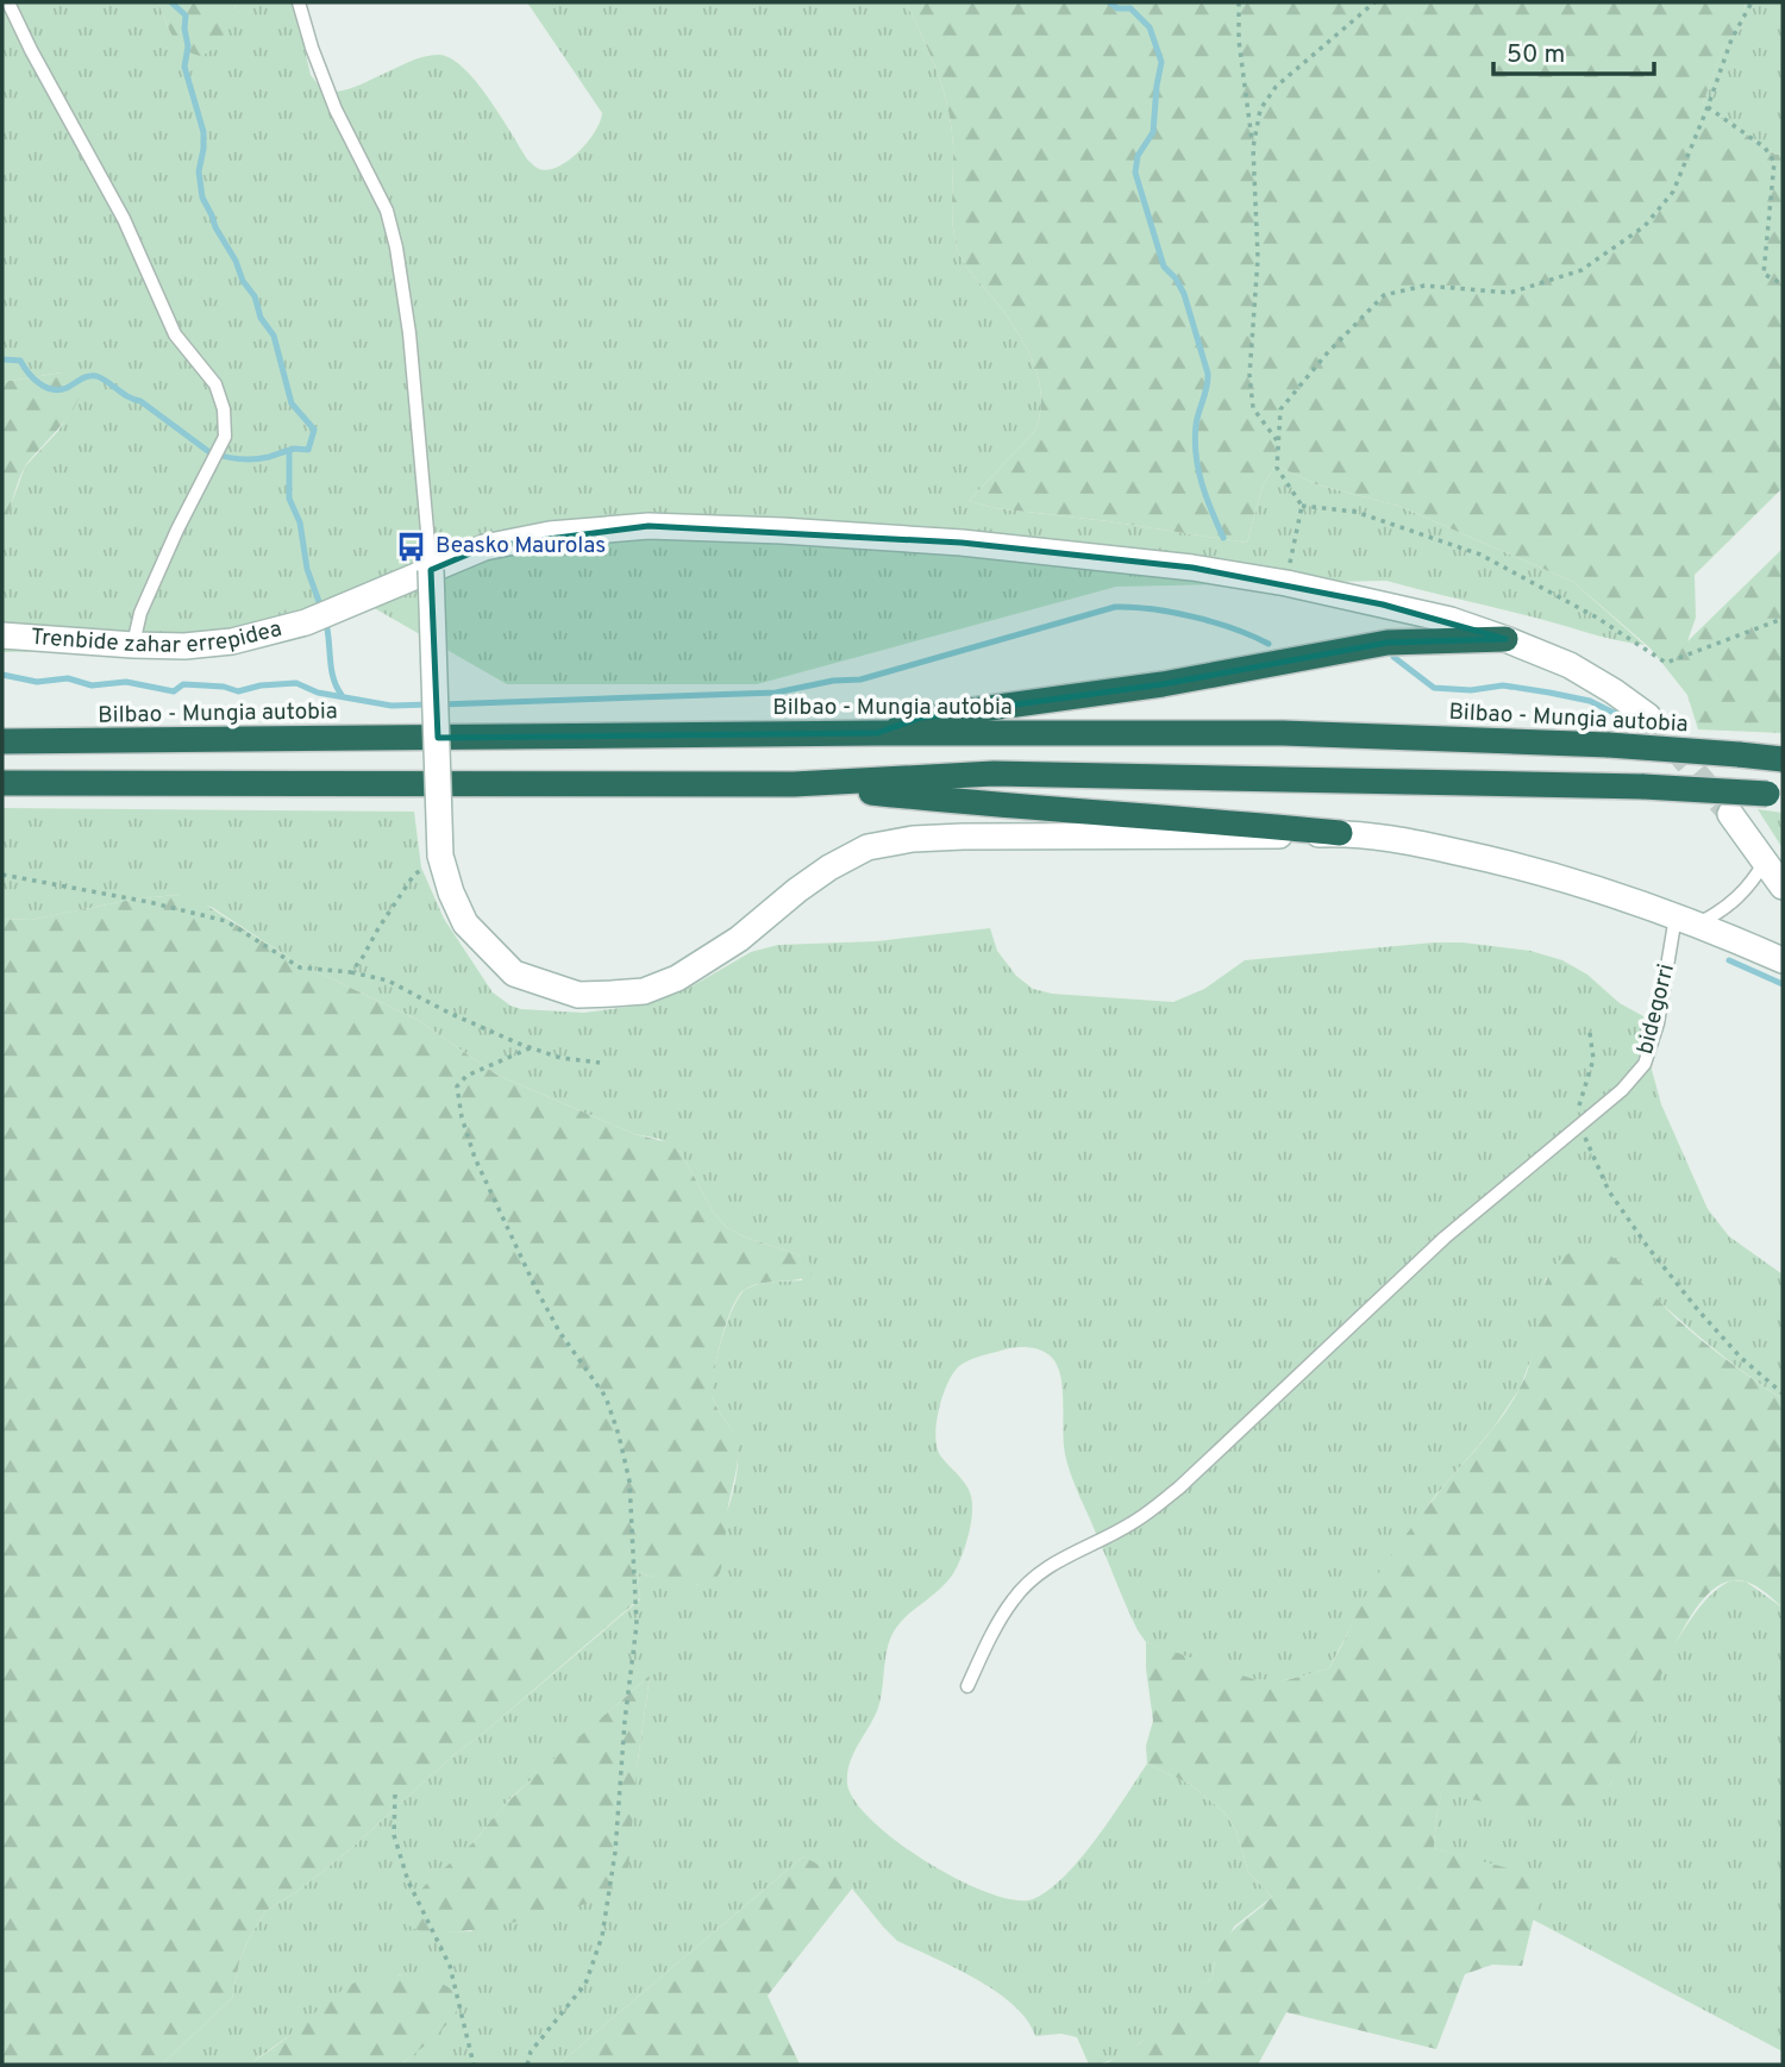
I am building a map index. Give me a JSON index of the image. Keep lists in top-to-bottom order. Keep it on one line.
{"streets":{"highway":["Bilbao - Mungia autobia"],"street":["Trenbide zahar errepidea"],"lane":["bidegorri"]},"places":{"bus stop":["Beasko Maurolas"]},"scale_bar":"50 m"}
